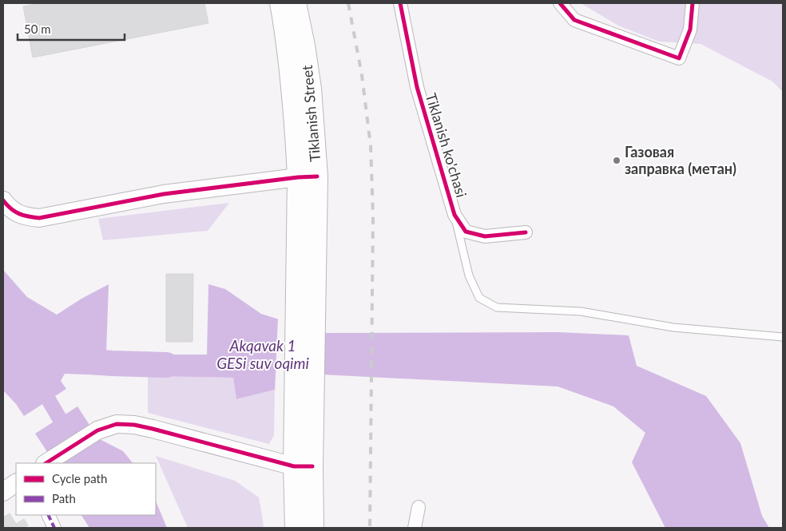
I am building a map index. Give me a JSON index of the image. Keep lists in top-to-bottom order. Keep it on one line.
{"streets":{"main road":["Tiklanish Street"],"street":["Tiklanish ko'chasi"]},"water":["Akqavak 1 GESi suv oqimi"],"places":["Газовая заправка (метан)"],"legend":["Cycle path","Path"],"scale_bar":"50 m"}
